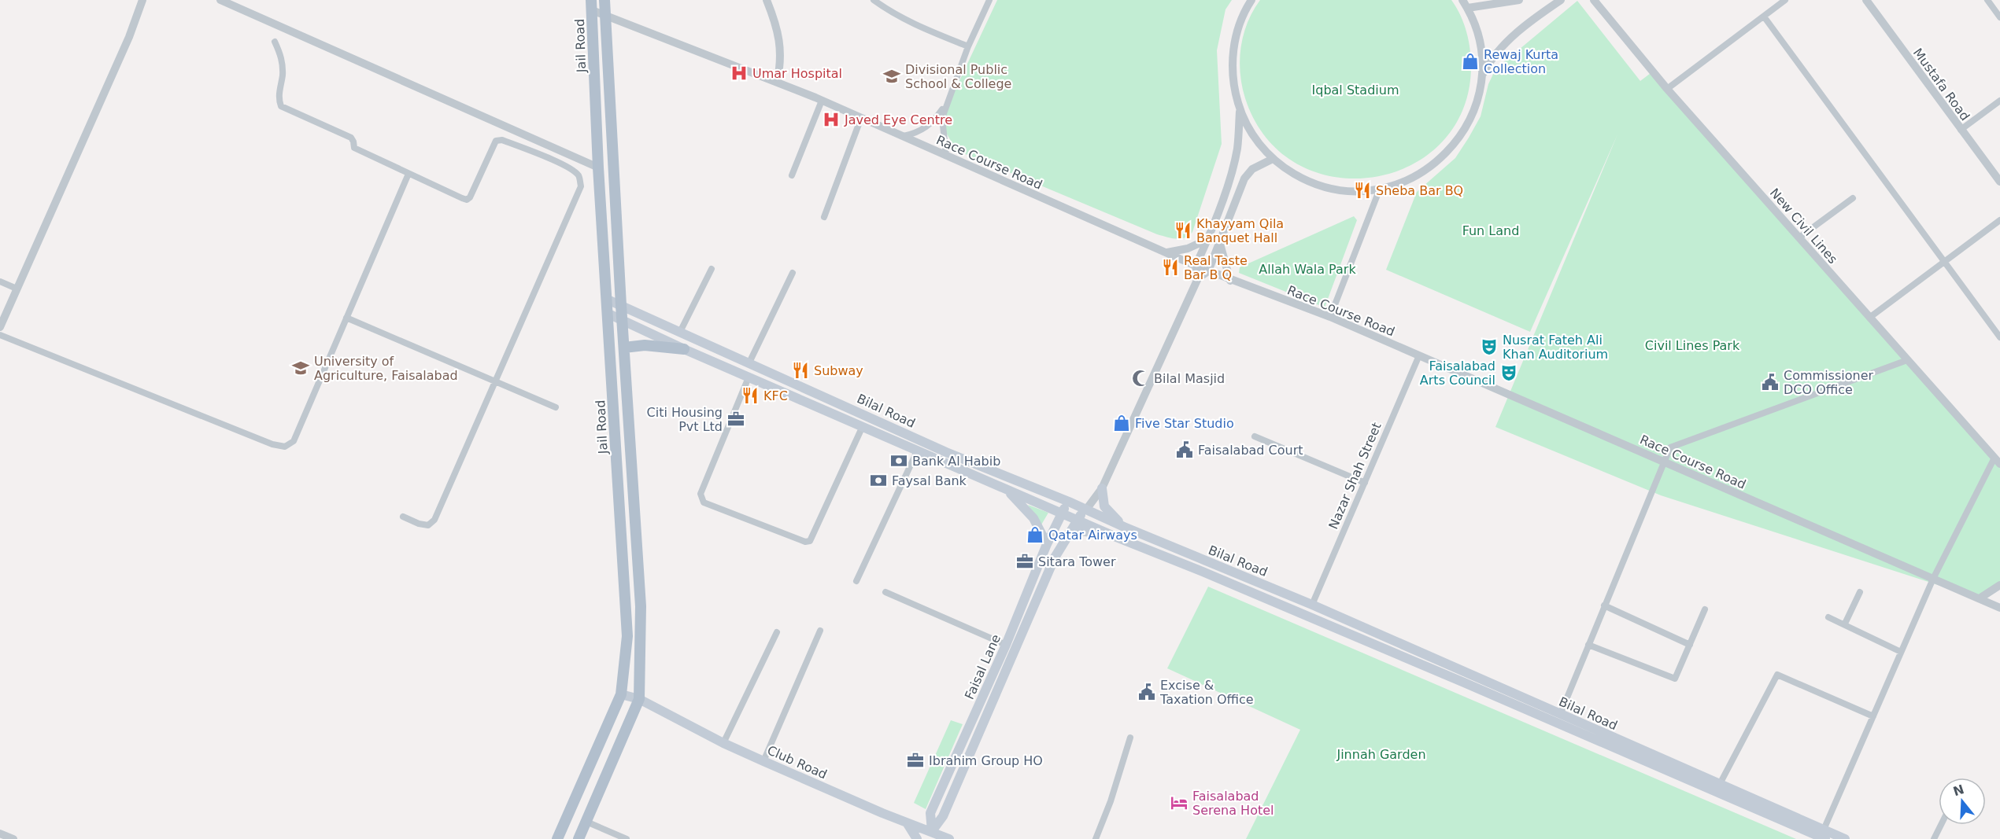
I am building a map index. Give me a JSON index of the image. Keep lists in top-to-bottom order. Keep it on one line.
{"streets":{"main road":["Jail Road","Bilal Road","Faisal Lane","Club Road"],"street":["Mustafa Road","Race Course Road","New Civil Lines","Nazar Shah Street"]},"crossings":[["Jail Road","Race Course Road"],["Jail Road","Bilal Road"],["Jail Road","Club Road"],["Race Course Road","Nazar Shah Street"],["Bilal Road","Nazar Shah Street"],["Bilal Road","Faisal Lane"],["Faisal Lane","Club Road"]],"parks":["Iqbal Stadium","Fun Land","Allah Wala Park","Civil Lines Park","Jinnah Garden"],"places":{"shop":["Rewaj Kurta Collection","Five Star Studio","Qatar Airways"],"hospital":["Umar Hospital","Javed Eye Centre"],"school or university":["Divisional Public School & College","University of Agriculture, Faisalabad"],"restaurant":["Sheba Bar BQ","Khayyam Qila Banquet Hall","Real Taste Bar B Q","Subway","KFC"],"theatre":["Nusrat Fateh Ali Khan Auditorium","Faisalabad Arts Council"],"mosque":["Bilal Masjid"],"public building":["Commissioner DCO Office","Faisalabad Court","Excise & Taxation Office"],"office":["Citi Housing Pvt Ltd","Sitara Tower","Ibrahim Group HO"],"bank":["Bank Al Habib","Faysal Bank"],"hotel":["Faisalabad Serena Hotel"]},"north":"top"}
